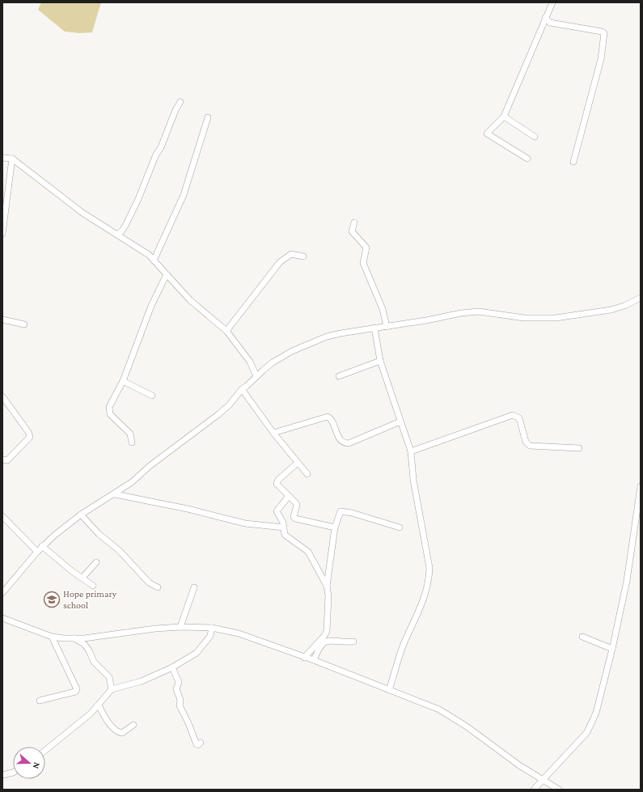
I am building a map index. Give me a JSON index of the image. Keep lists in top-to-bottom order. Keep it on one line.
{"places":{"school or university":["Hope primary school"]},"north":"right"}
